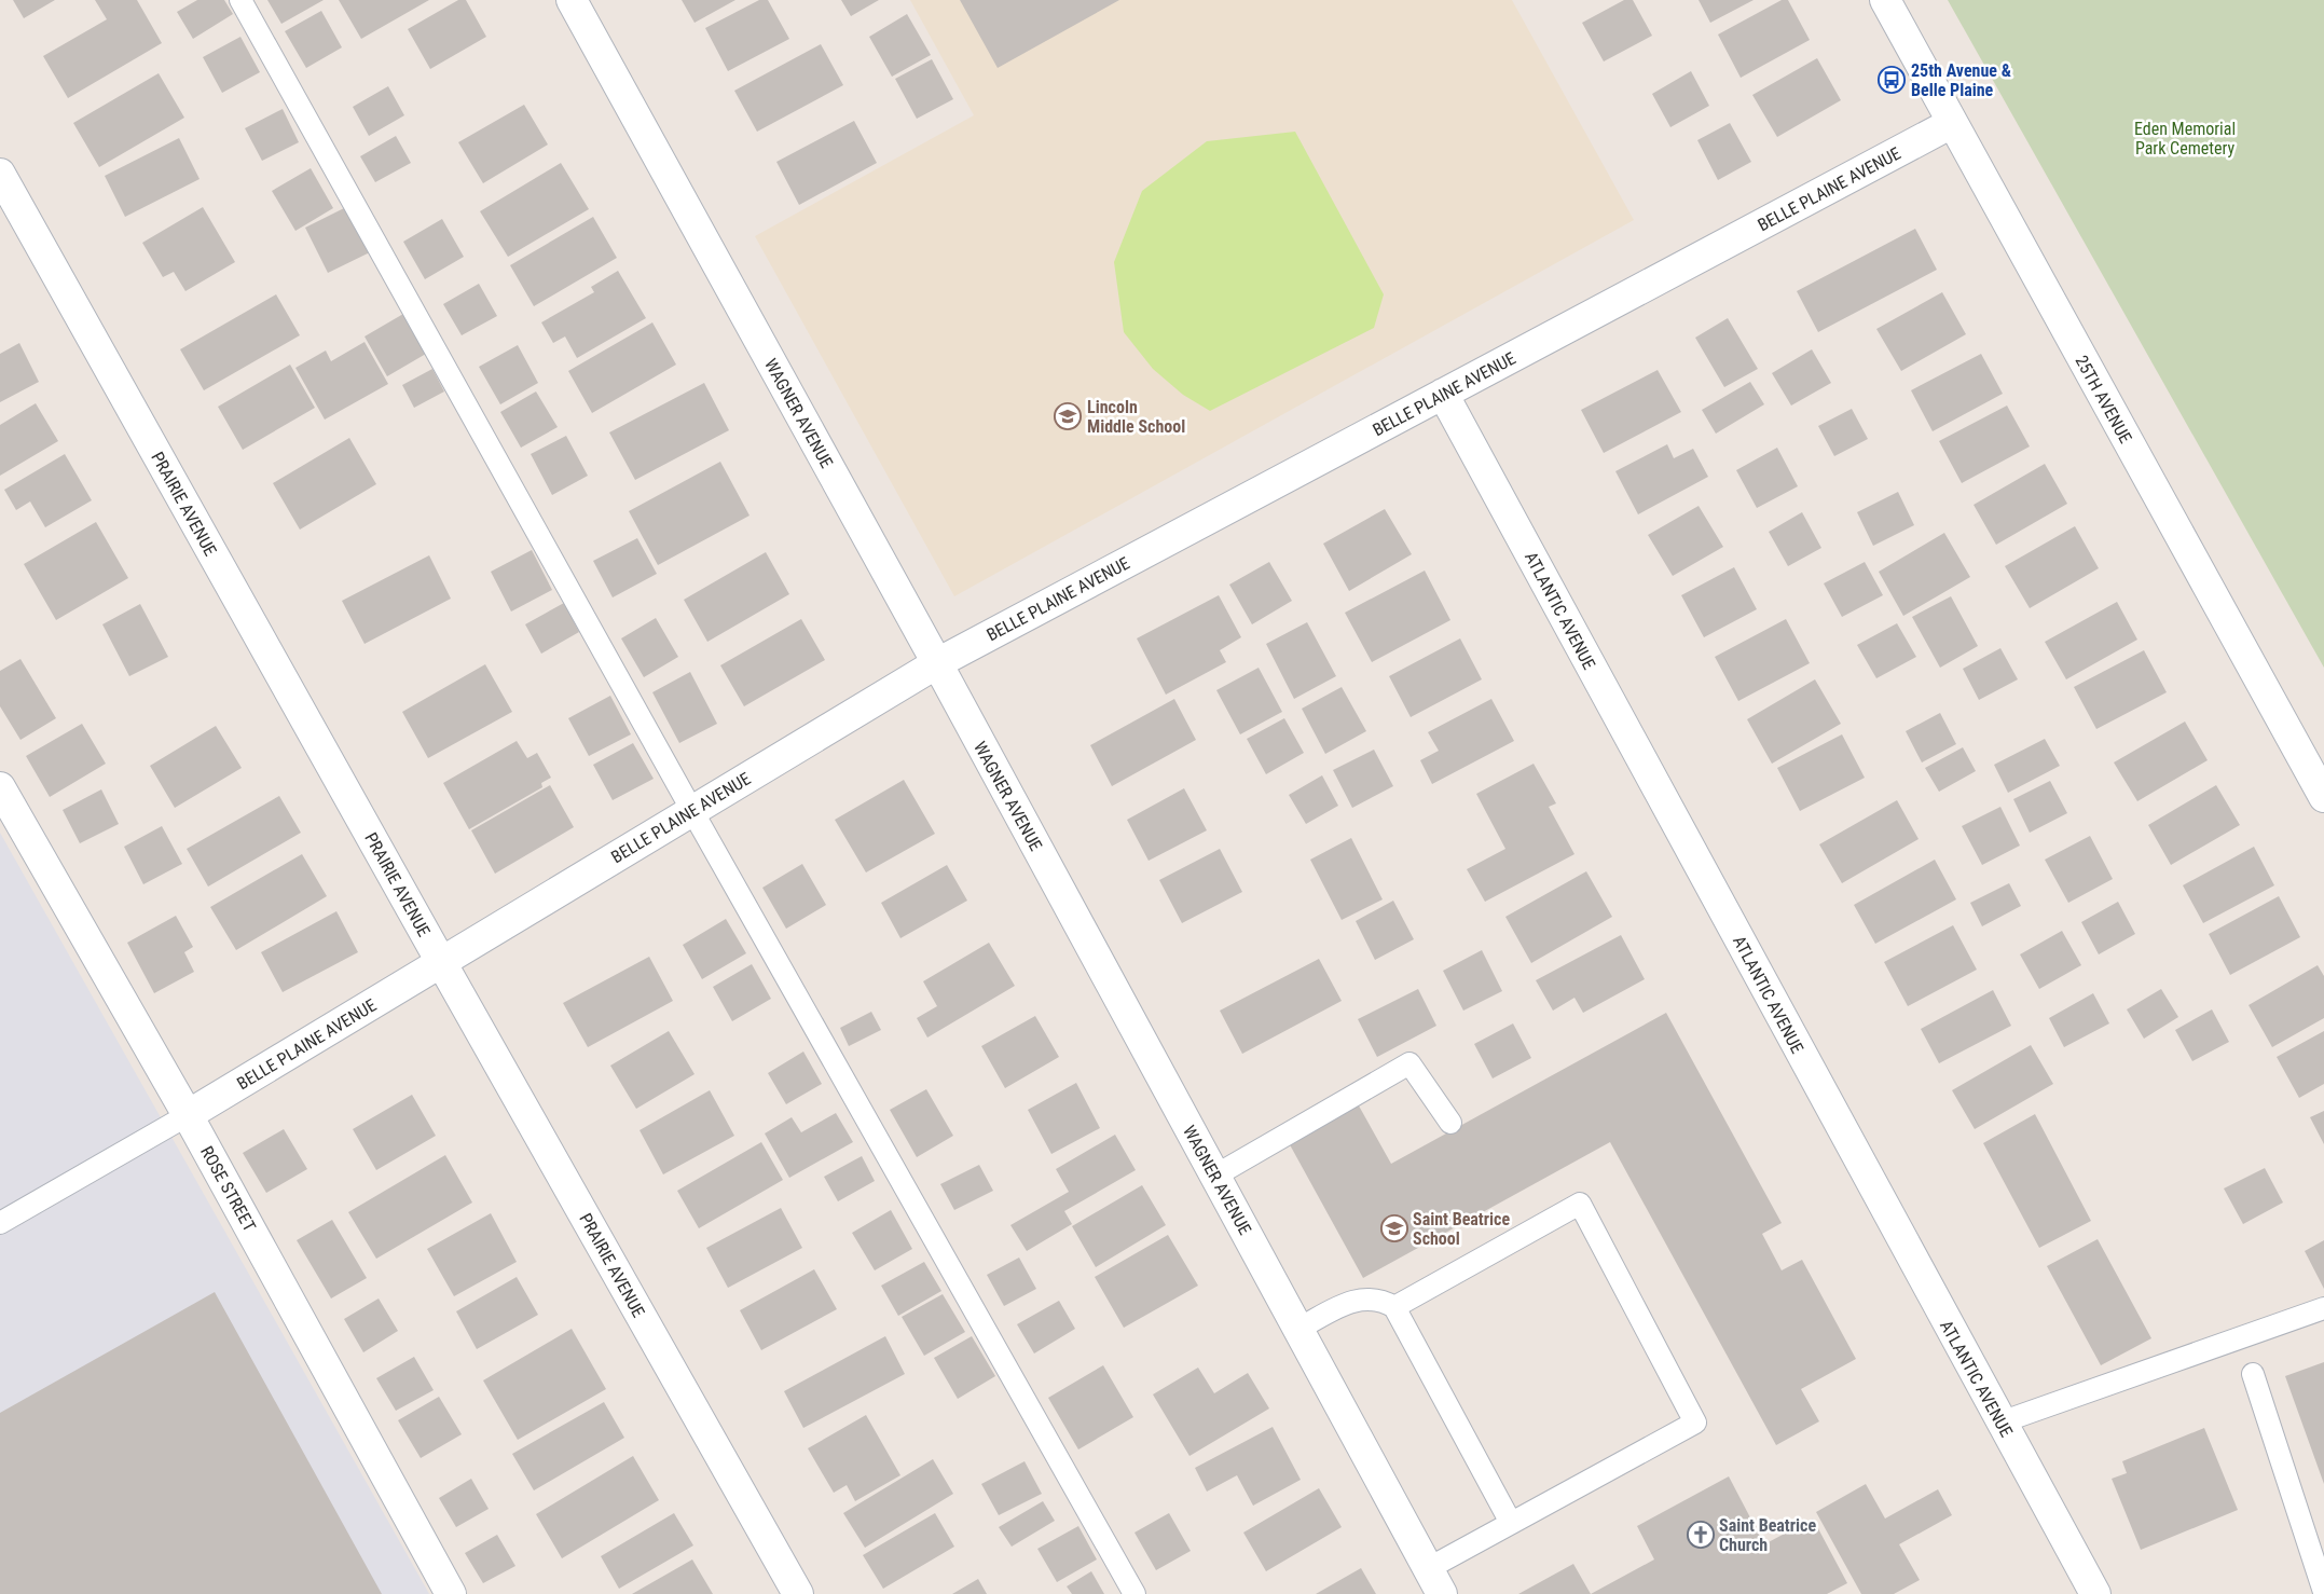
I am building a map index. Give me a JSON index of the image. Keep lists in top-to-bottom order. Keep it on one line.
{"streets":{"street":["BELLE PLAINE AVENUE","25TH AVENUE","WAGNER AVENUE","PRAIRIE AVENUE","ATLANTIC AVENUE","ROSE STREET"]},"crossings":[["BELLE PLAINE AVENUE","25TH AVENUE"],["BELLE PLAINE AVENUE","WAGNER AVENUE"],["BELLE PLAINE AVENUE","PRAIRIE AVENUE"],["BELLE PLAINE AVENUE","ATLANTIC AVENUE"],["BELLE PLAINE AVENUE","ROSE STREET"]],"parks":["Eden Memorial Park Cemetery"],"places":{"bus stop":["25th Avenue & Belle Plaine"],"school or university":["Lincoln Middle School","Saint Beatrice School"],"church":["Saint Beatrice Church"]}}
